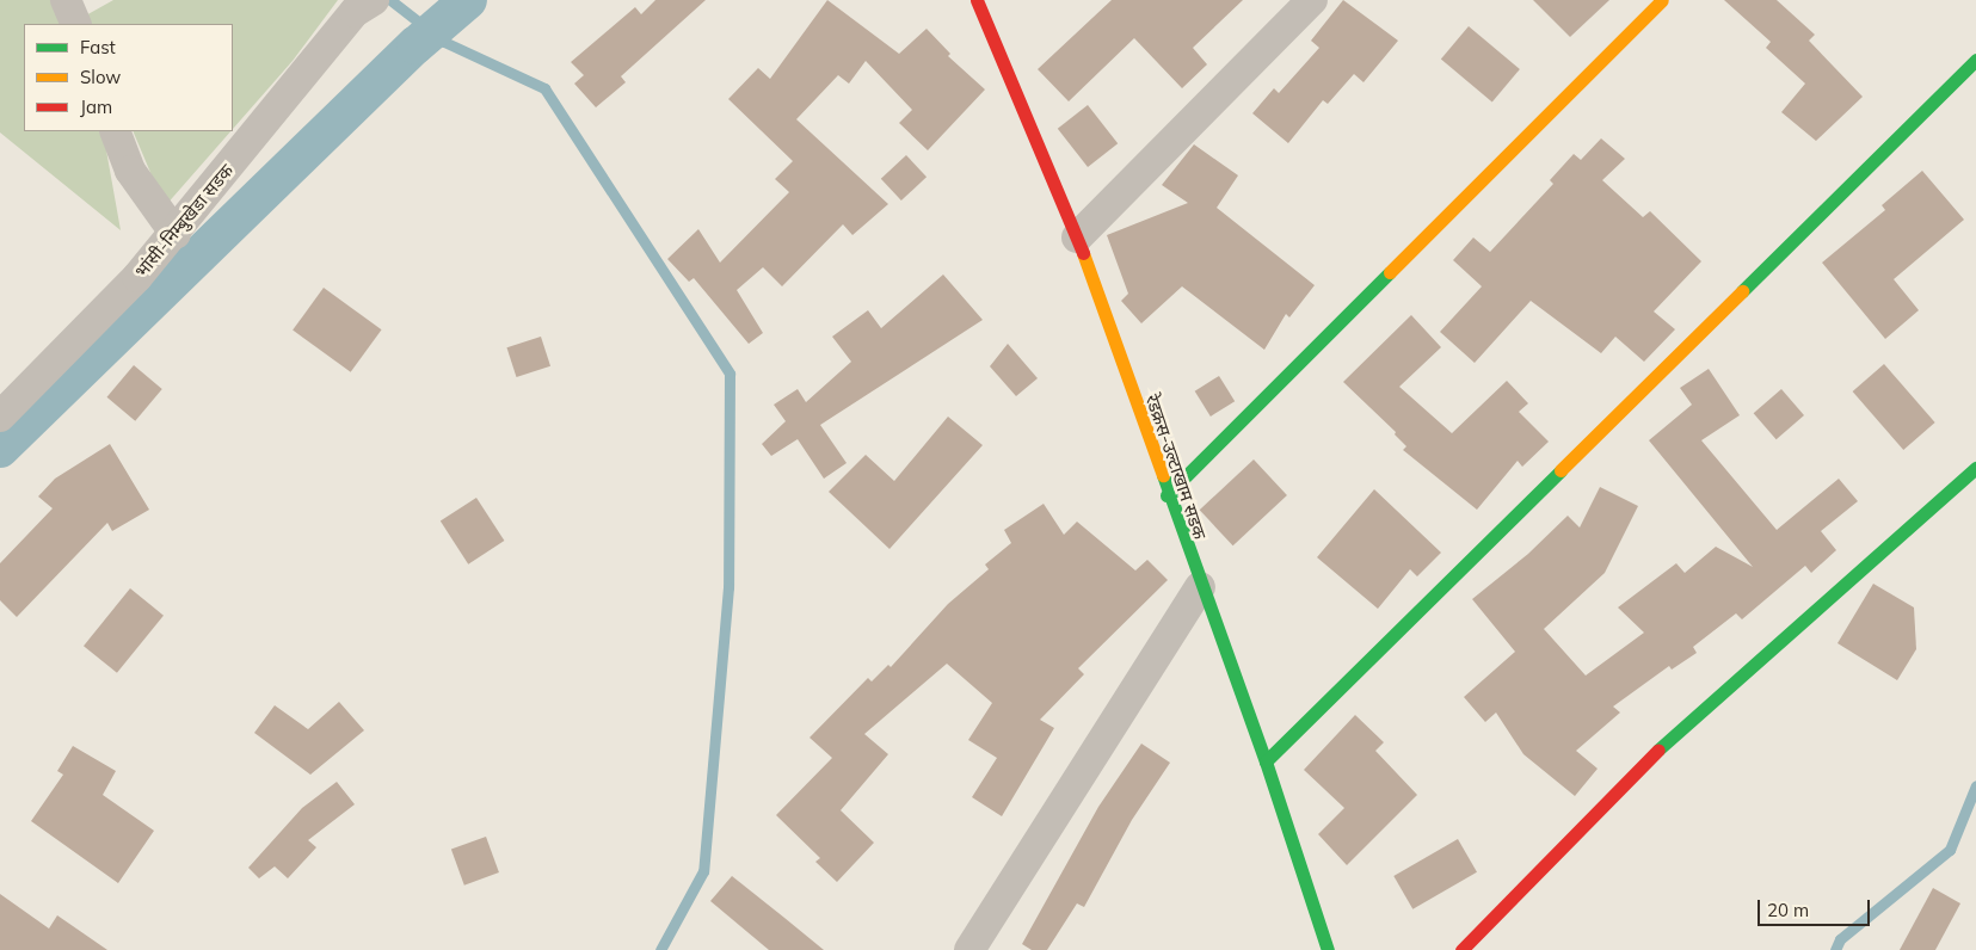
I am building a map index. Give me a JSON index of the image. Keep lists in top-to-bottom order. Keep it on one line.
{"streets":{"street":["भांसी-निम्बुखेडा सडक","रेडक्रस-उल्टाखाम सडक"]},"legend":["Fast","Slow","Jam"],"scale_bar":"20 m"}
